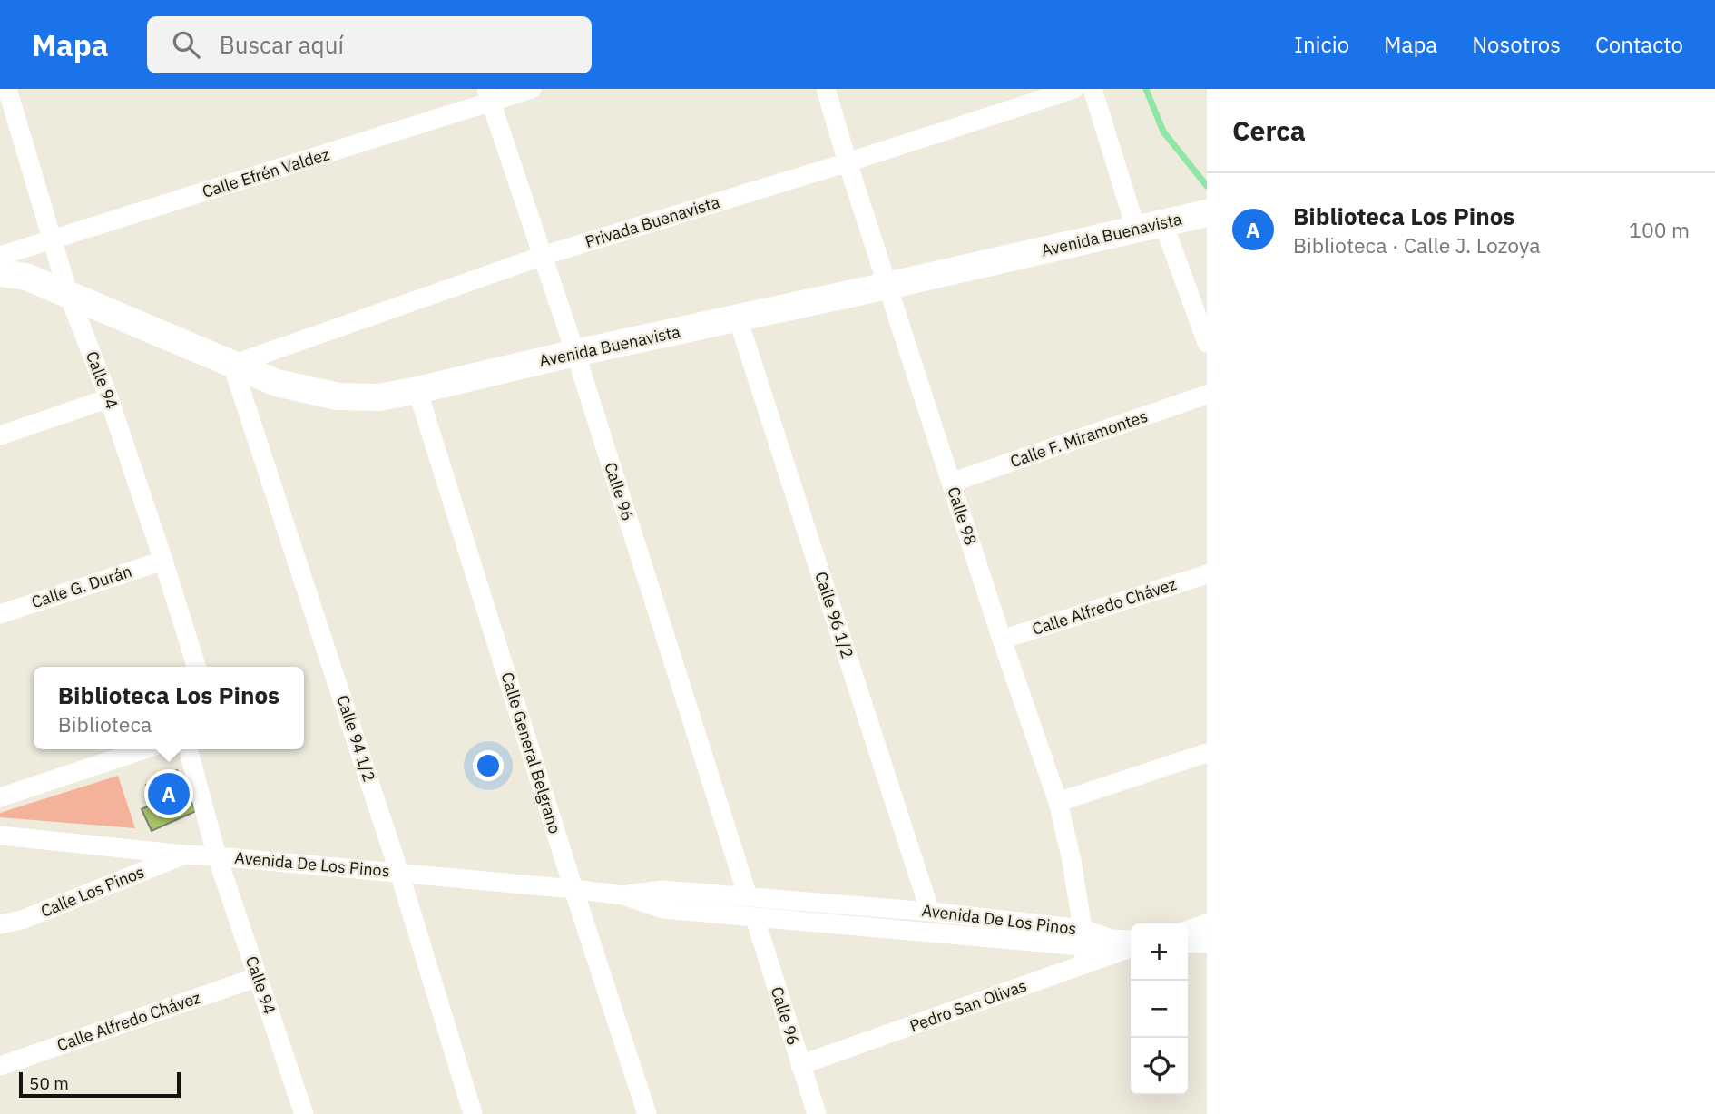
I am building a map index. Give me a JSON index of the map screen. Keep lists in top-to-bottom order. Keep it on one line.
{"streets":{"street":["Calle Efrén Valdez","Privada Buenavista","Avenida Buenavista","Calle 94","Calle F. Miramontes","Calle 96","Calle 98","Calle G. Durán","Calle Alfredo Chávez","Calle 96 1/2","Calle 94 1/2","Calle General Belgrano","Avenida De Los Pinos","Calle Los Pinos","Pedro San Olivas"]},"crossings":[["Calle Efrén Valdez","Avenida Buenavista"],["Calle Efrén Valdez","Calle 94"],["Calle Efrén Valdez","Calle 96"],["Privada Buenavista","Avenida Buenavista"],["Privada Buenavista","Calle 96"],["Privada Buenavista","Calle 98"],["Privada Buenavista","Calle 94 1/2"],["Avenida Buenavista","Calle 94"],["Avenida Buenavista","Calle 96"],["Avenida Buenavista","Calle 98"],["Avenida Buenavista","Calle 96 1/2"],["Avenida Buenavista","Calle 94 1/2"],["Avenida Buenavista","Calle General Belgrano"],["Calle 94","Calle G. Durán"],["Calle 94","Calle Alfredo Chávez"],["Calle 94","Avenida De Los Pinos"],["Calle F. Miramontes","Calle 98"],["Calle 96","Avenida De Los Pinos"],["Calle 96","Pedro San Olivas"],["Calle 98","Calle Alfredo Chávez"],["Calle 98","Avenida De Los Pinos"],["Calle 98","Pedro San Olivas"],["Calle 96 1/2","Avenida De Los Pinos"],["Calle 94 1/2","Avenida De Los Pinos"],["Calle General Belgrano","Avenida De Los Pinos"],["Avenida De Los Pinos","Calle Los Pinos"],["Avenida De Los Pinos","Pedro San Olivas"]],"scale_bar":"50 m","page":{"header":"Mapa","search":"Buscar aquí","nav":["Inicio","Mapa","Nosotros","Contacto"],"heading":"Cerca","list":[{"mark":"A","name":"Biblioteca Los Pinos","note":"Biblioteca · Calle J. Lozoya","value":"100 m"}],"popup":["Biblioteca Los Pinos","Biblioteca"],"pins":"A","map_buttons":["+","−"],"scale":"50 m"}}
